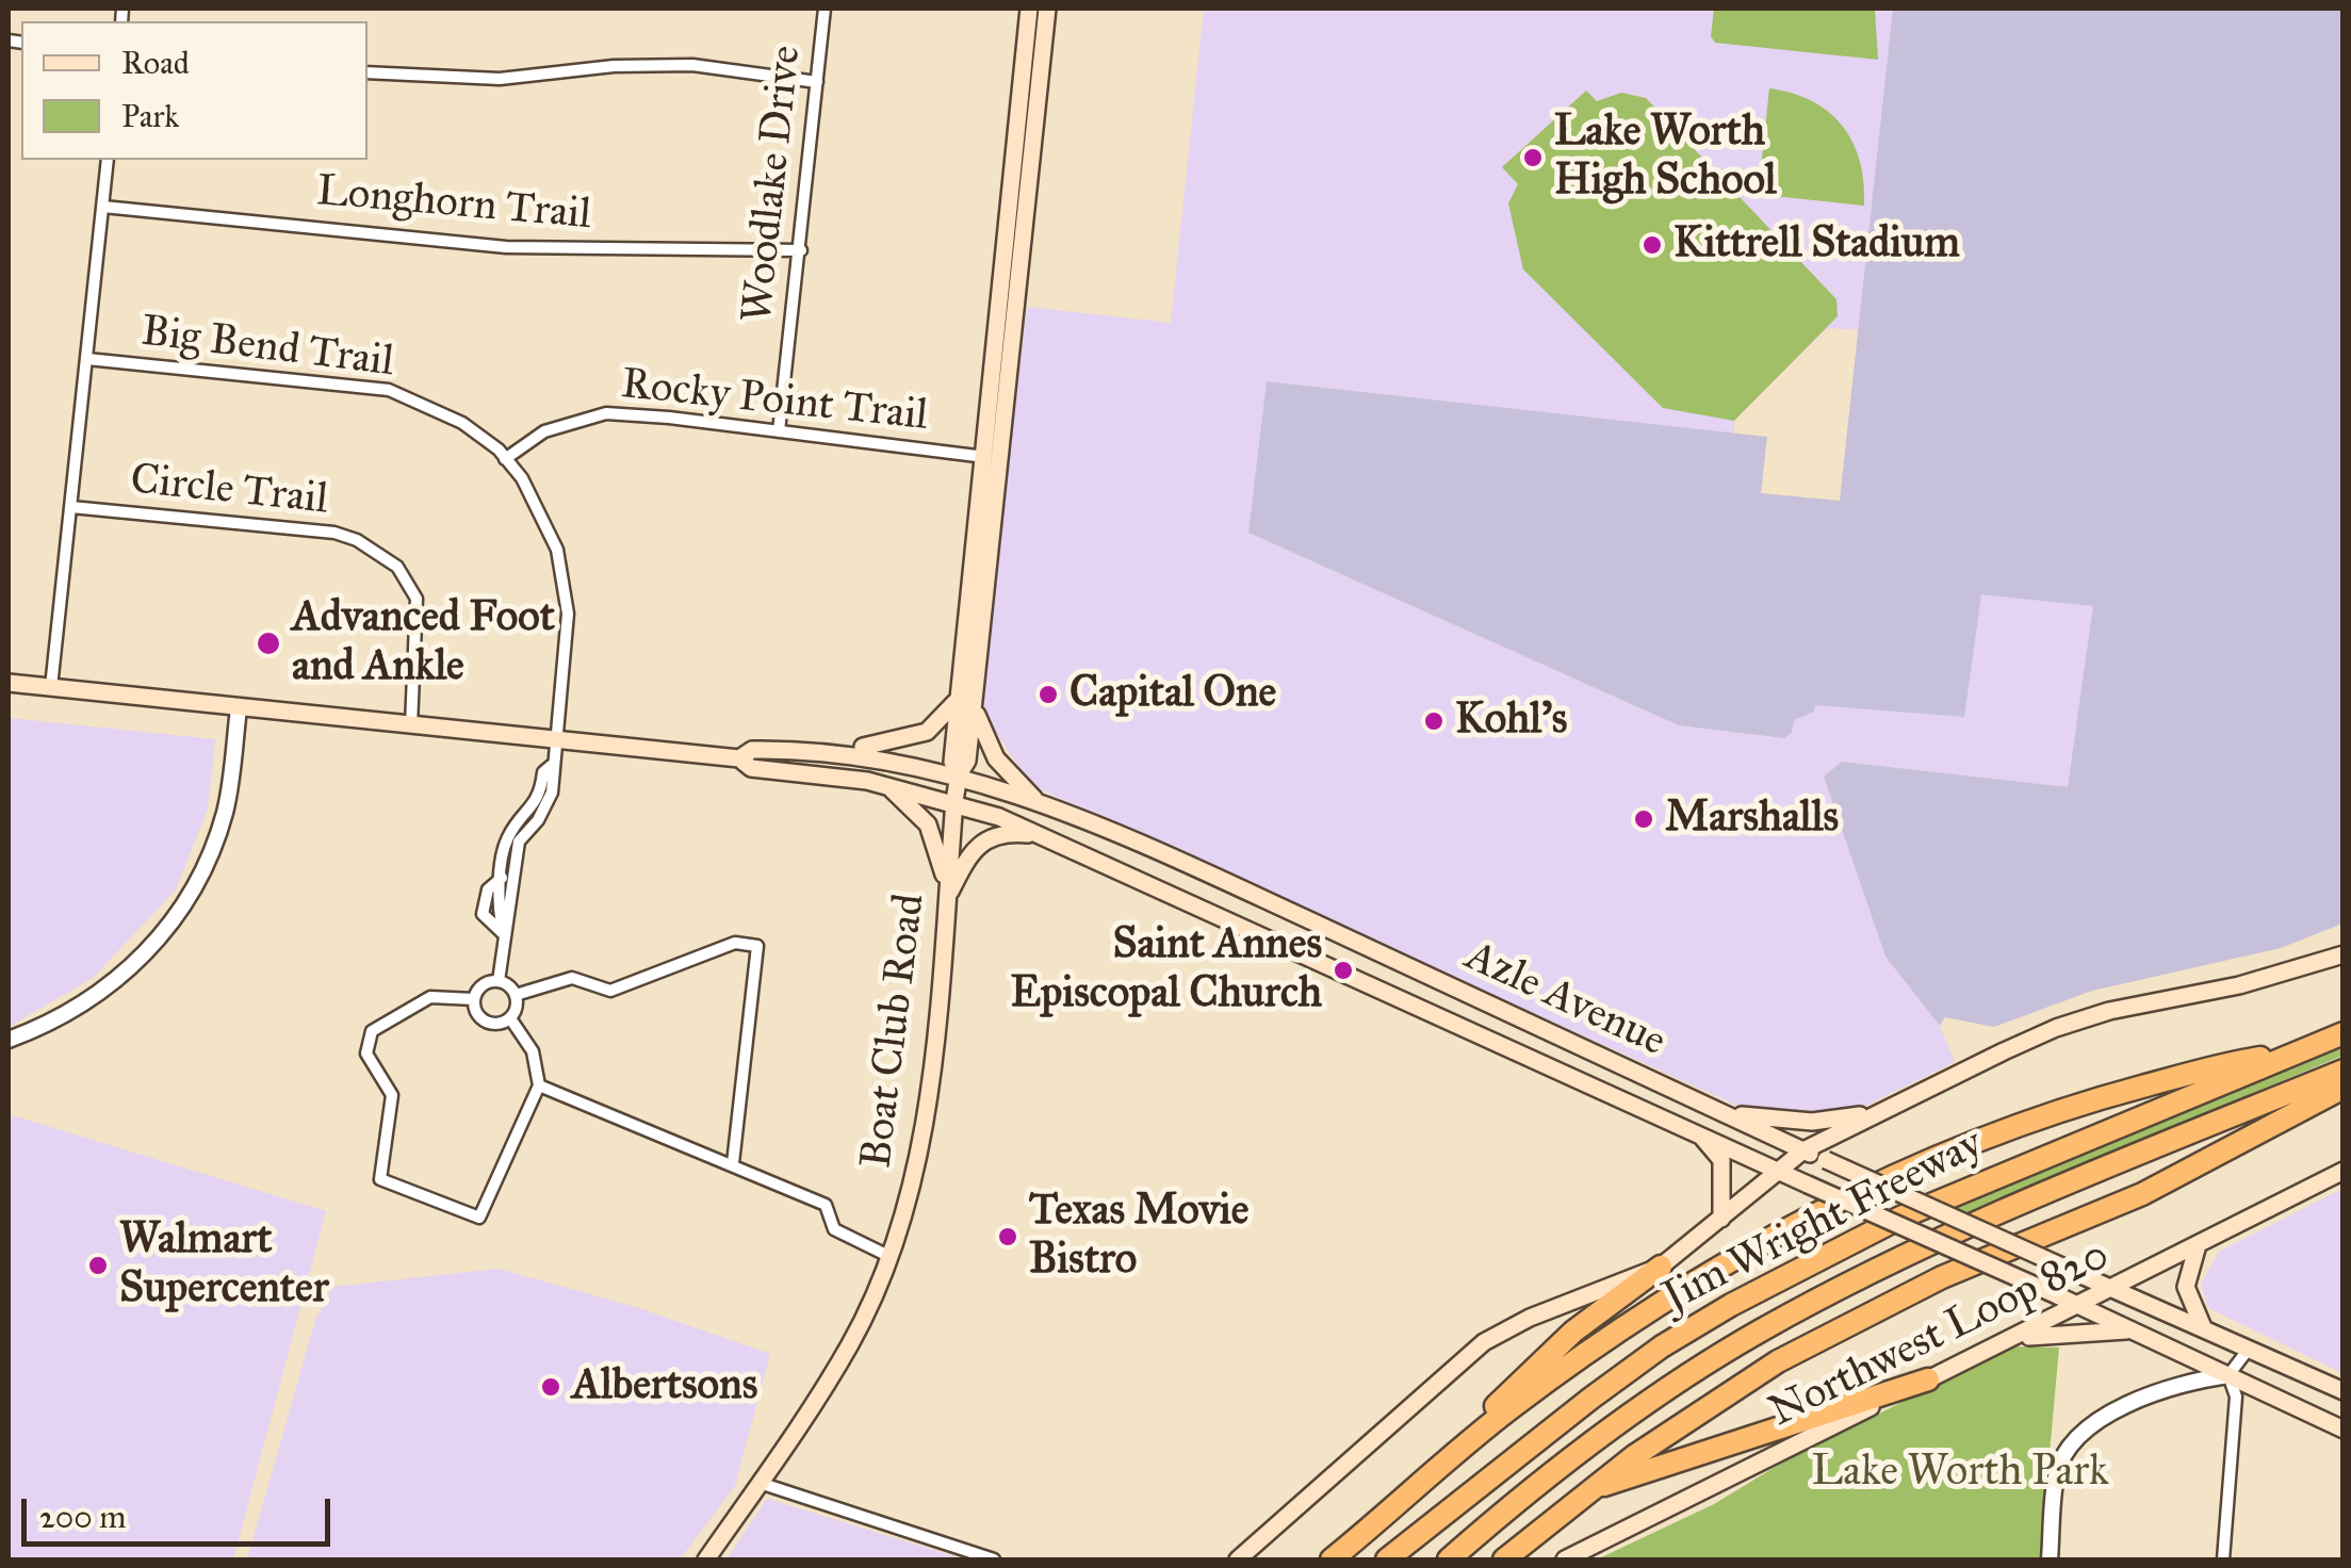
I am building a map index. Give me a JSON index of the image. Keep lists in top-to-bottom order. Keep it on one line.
{"streets":{"highway":["Jim Wright Freeway"],"main road":["Azle Avenue","Boat Club Road","Northwest Loop 820"],"street":["Woodlake Drive","Longhorn Trail","Big Bend Trail","Rocky Point Trail","Circle Trail"]},"crossings":[["Woodlake Drive","Longhorn Trail"],["Woodlake Drive","Rocky Point Trail"],["Big Bend Trail","Rocky Point Trail"],["Big Bend Trail","Azle Avenue"],["Rocky Point Trail","Boat Club Road"],["Circle Trail","Azle Avenue"],["Azle Avenue","Boat Club Road"],["Azle Avenue","Northwest Loop 820"]],"parks":["Lake Worth Park"],"places":["Lake Worth High School","Kittrell Stadium","Advanced Foot and Ankle","Capital One","Kohl's","Marshalls","Saint Annes Episcopal Church","Texas Movie Bistro","Walmart Supercenter","Albertsons"],"legend":["Road","Park"],"scale_bar":"200 m"}
